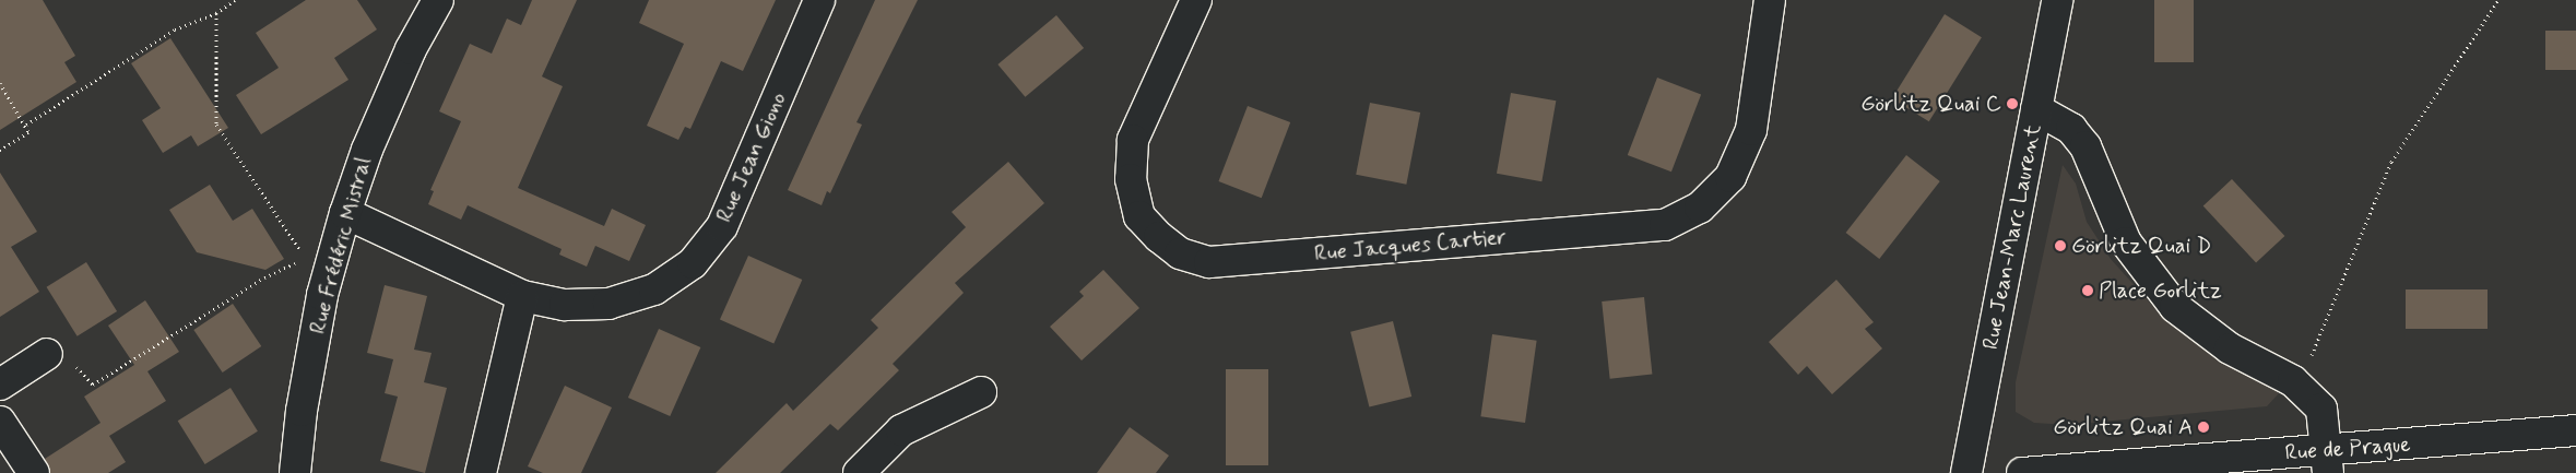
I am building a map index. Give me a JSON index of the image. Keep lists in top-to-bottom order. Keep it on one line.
{"streets":{"street":["Rue Jean Giono","Rue Jean-Marc Laurent","Rue Frédéric Mistral","Rue Jacques Cartier","Rue de Prague"]},"crossings":[["Rue Jean Giono","Rue Frédéric Mistral"]],"places":["Görlitz Quai C","Görlitz Quai D","Place Gorlitz","Görlitz Quai A"]}
